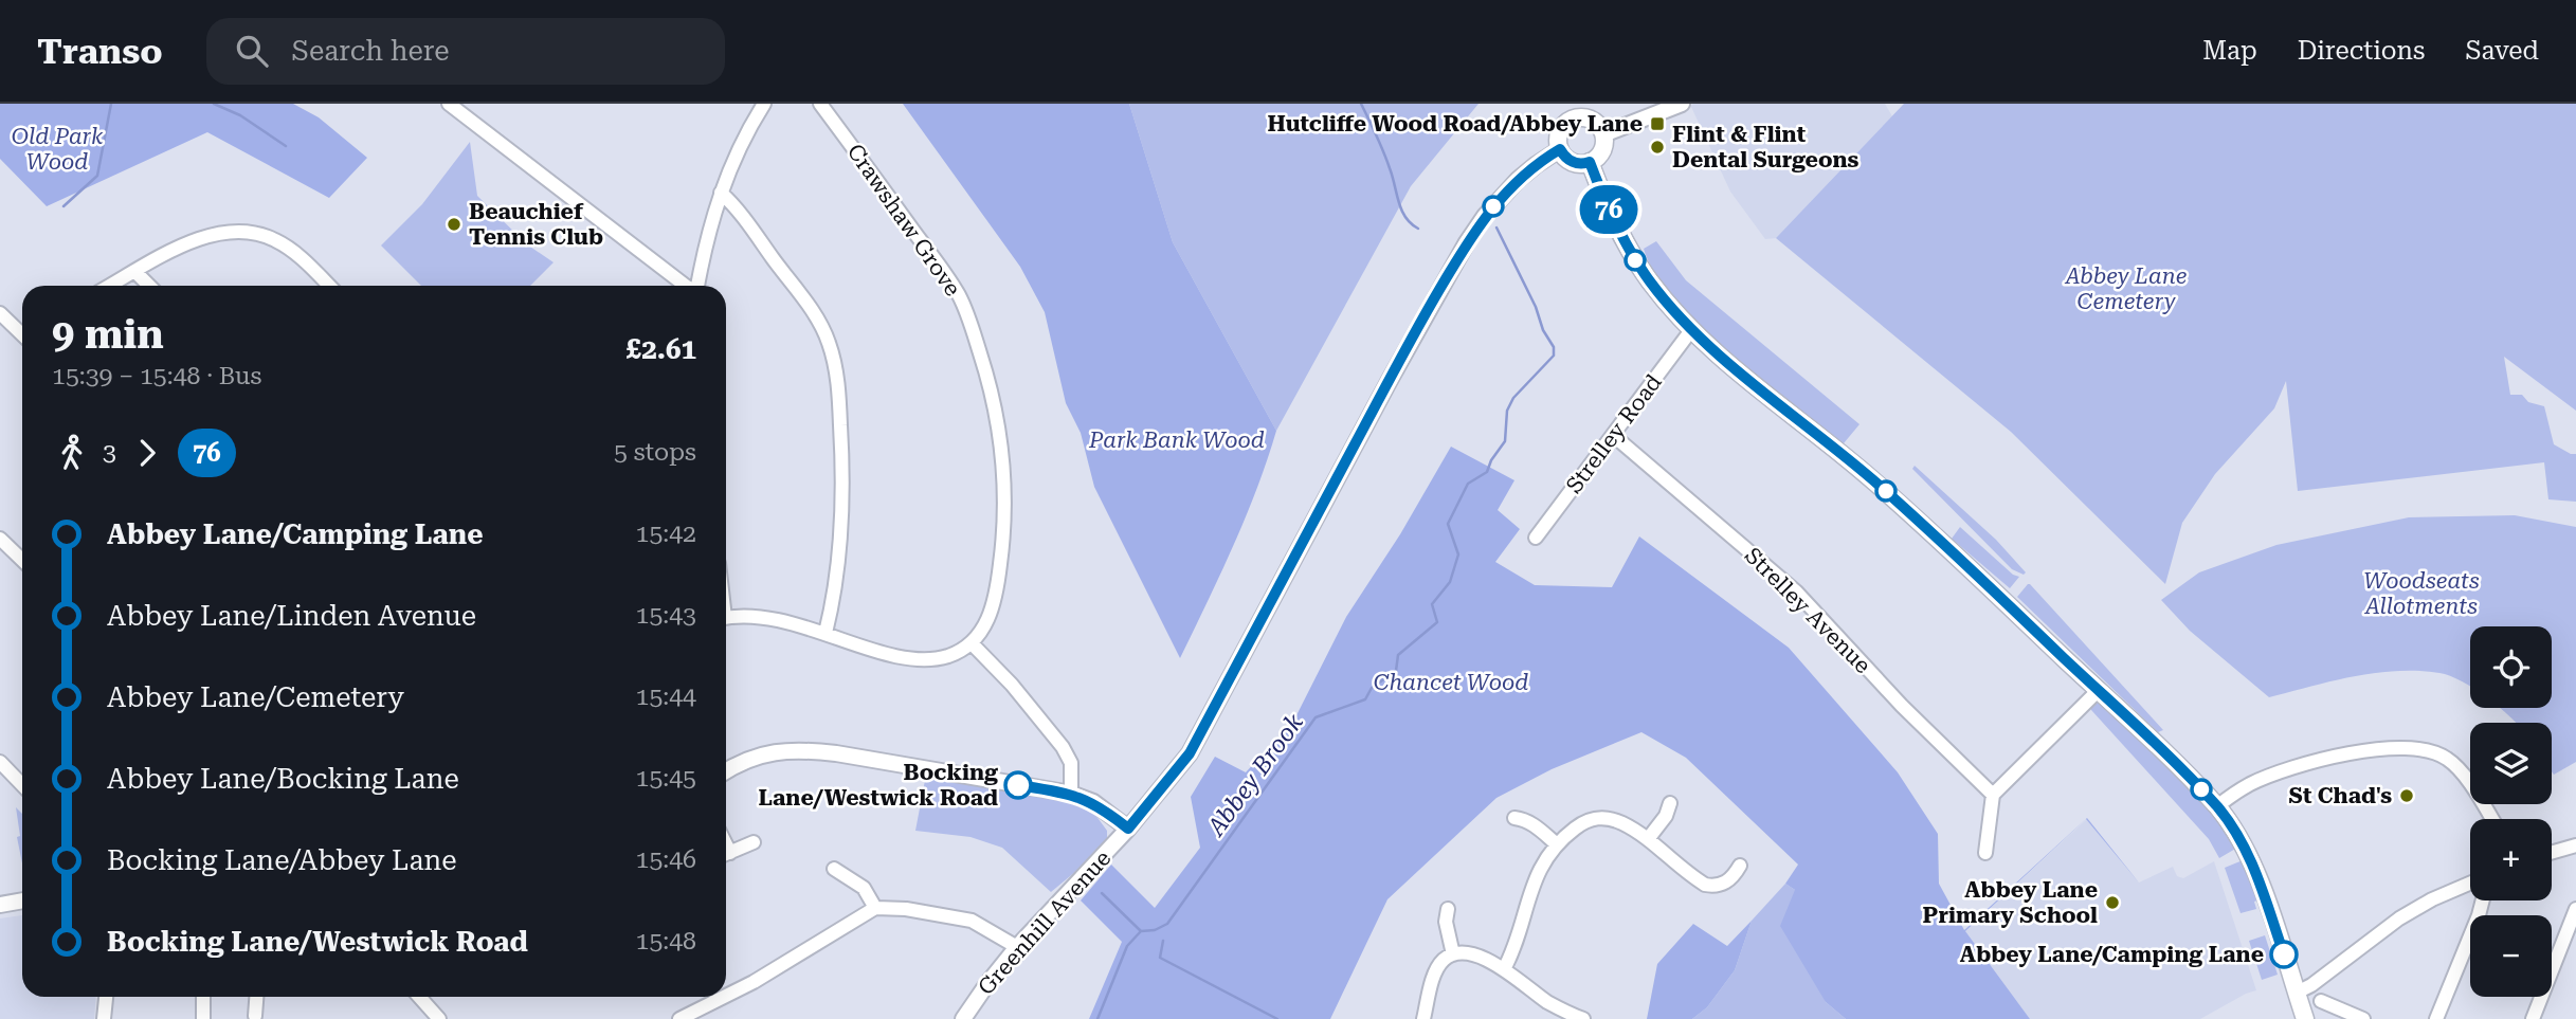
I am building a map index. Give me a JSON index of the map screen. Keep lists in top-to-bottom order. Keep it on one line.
{"streets":{"street":["Crawshaw Grove","Strelley Road","Strelley Avenue","Greenhill Avenue"]},"crossings":[["Strelley Road","Strelley Avenue"]],"water":["Abbey Brook"],"parks":["Old Park Wood","Abbey Lane Cemetery","Park Bank Wood","Woodseats Allotments","Chancet Wood"],"places":{"transit":["Hutcliffe Wood Road/Abbey Lane"],"other":["Flint & Flint Dental Surgeons","Beauchief Tennis Club","Bocking Lane/Westwick Road","St Chad's","Abbey Lane Primary School","Abbey Lane/Camping Lane"]},"lines":["bus line 76"],"page":{"header":"Transo","search":"Search here","nav":["Map","Directions","Saved"],"on_map":"76","heading":["9 min","15:39 – 15:48 · Bus","£2.61"],"legs":["3","76","5 stops"],"list":[{"name":"Abbey Lane/Camping Lane","value":"15:42"},{"name":"Abbey Lane/Linden Avenue","value":"15:43"},{"name":"Abbey Lane/Cemetery","value":"15:44"},{"name":"Abbey Lane/Bocking Lane","value":"15:45"},{"name":"Bocking Lane/Abbey Lane","value":"15:46"},{"name":"Bocking Lane/Westwick Road","value":"15:48"}],"map_buttons":["+","−"]}}
